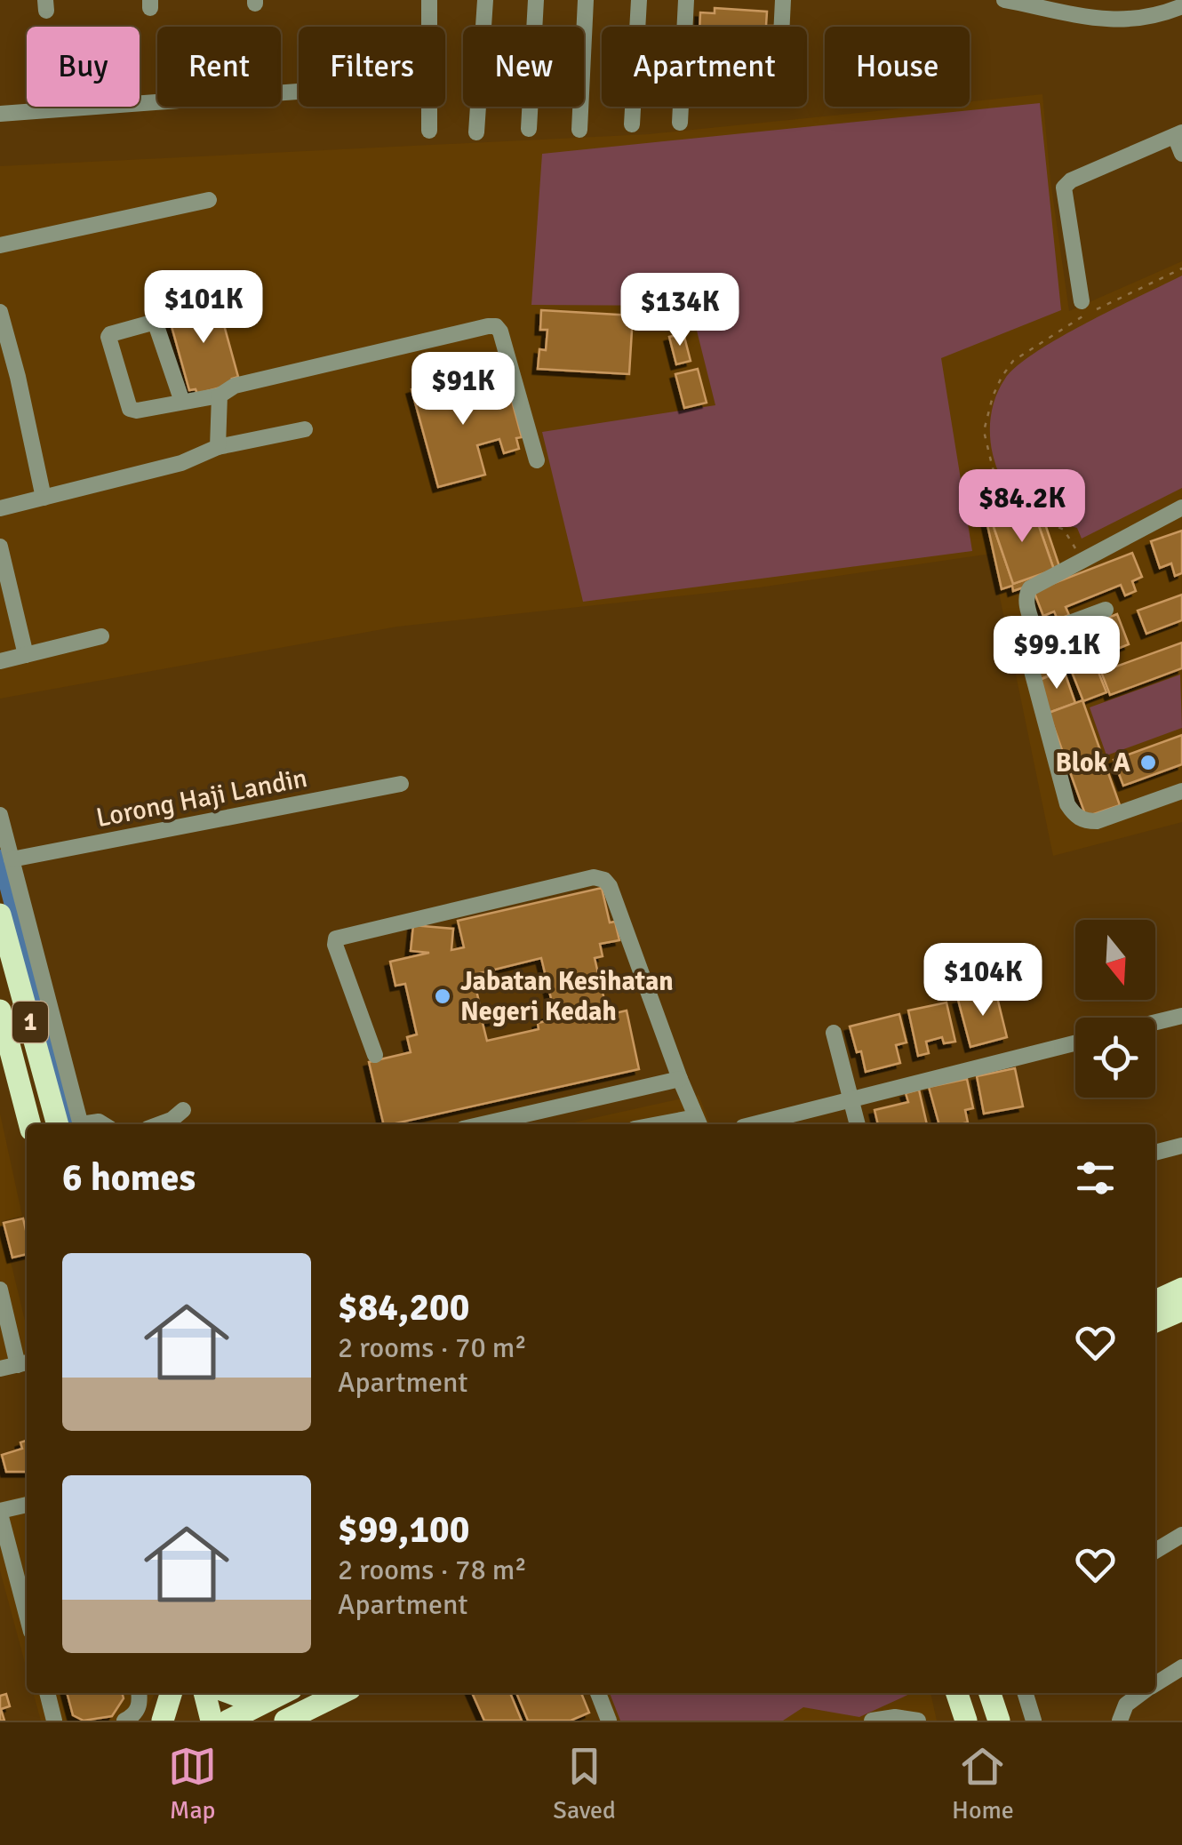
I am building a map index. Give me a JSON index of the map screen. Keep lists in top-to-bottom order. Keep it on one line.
{"streets":{"main road":["1"],"street":["Lorong Haji Landin"]},"places":["Blok A","Jabatan Kesihatan Negeri Kedah"],"north":"bottom","page":{"chip":["Buy","Rent","Filters","New","Apartment","House"],"price":["$101K","$134K","$91K","$84.2K","$99.1K","$104K"],"heading":"6 homes","list":[{"name":"$84,200","note":"2 rooms · 70 m² · Apartment"},{"name":"$99,100","note":"2 rooms · 78 m² · Apartment"}],"tabs":["Map","Saved","Home"]}}
